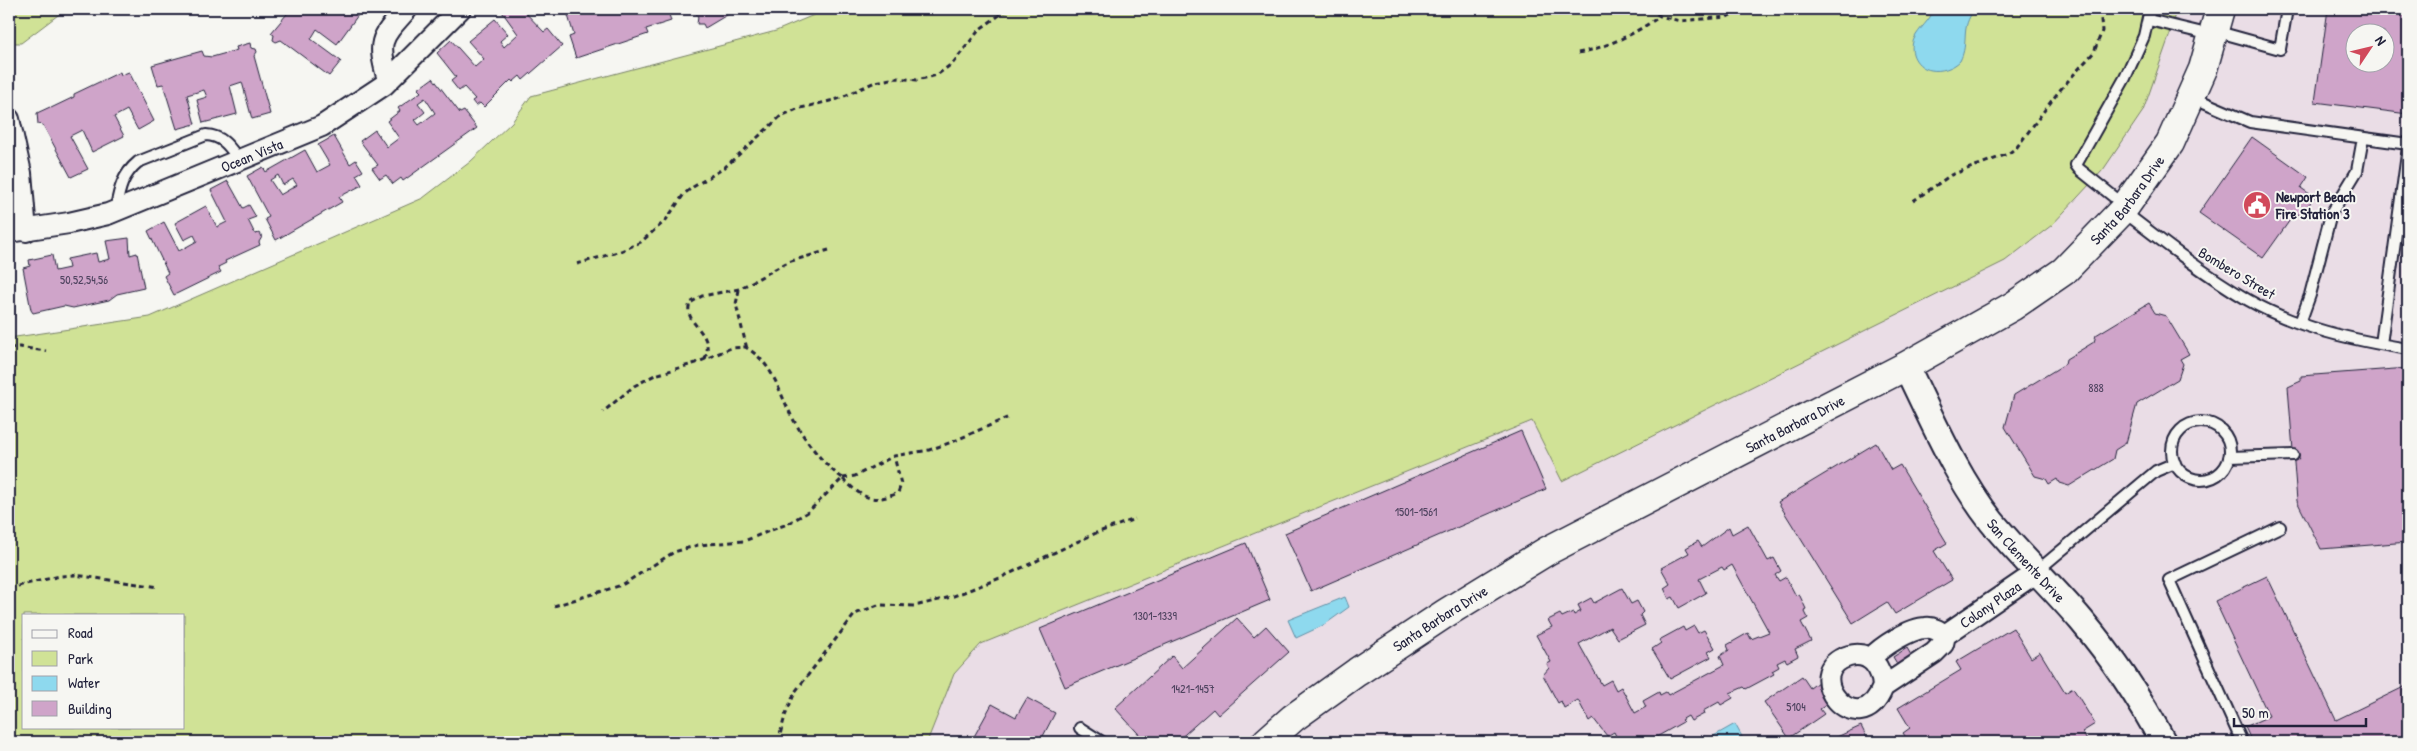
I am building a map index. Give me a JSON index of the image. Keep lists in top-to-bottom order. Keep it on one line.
{"streets":{"main road":["Santa Barbara Drive"],"street":["Ocean Vista","San Clemente Drive","Colony Plaza"],"lane":["Bombero Street"]},"crossings":[["Santa Barbara Drive","Bombero Street"],["Santa Barbara Drive","San Clemente Drive"],["San Clemente Drive","Colony Plaza"]],"places":{"public building":["Newport Beach Fire Station 3"]},"house_numbers":["50,52,54,56","888","1501-1561","1301-1339","1421-1457","5104"],"legend":["Road","Park","Water","Building"],"scale_bar":"50 m","north":"top right"}
